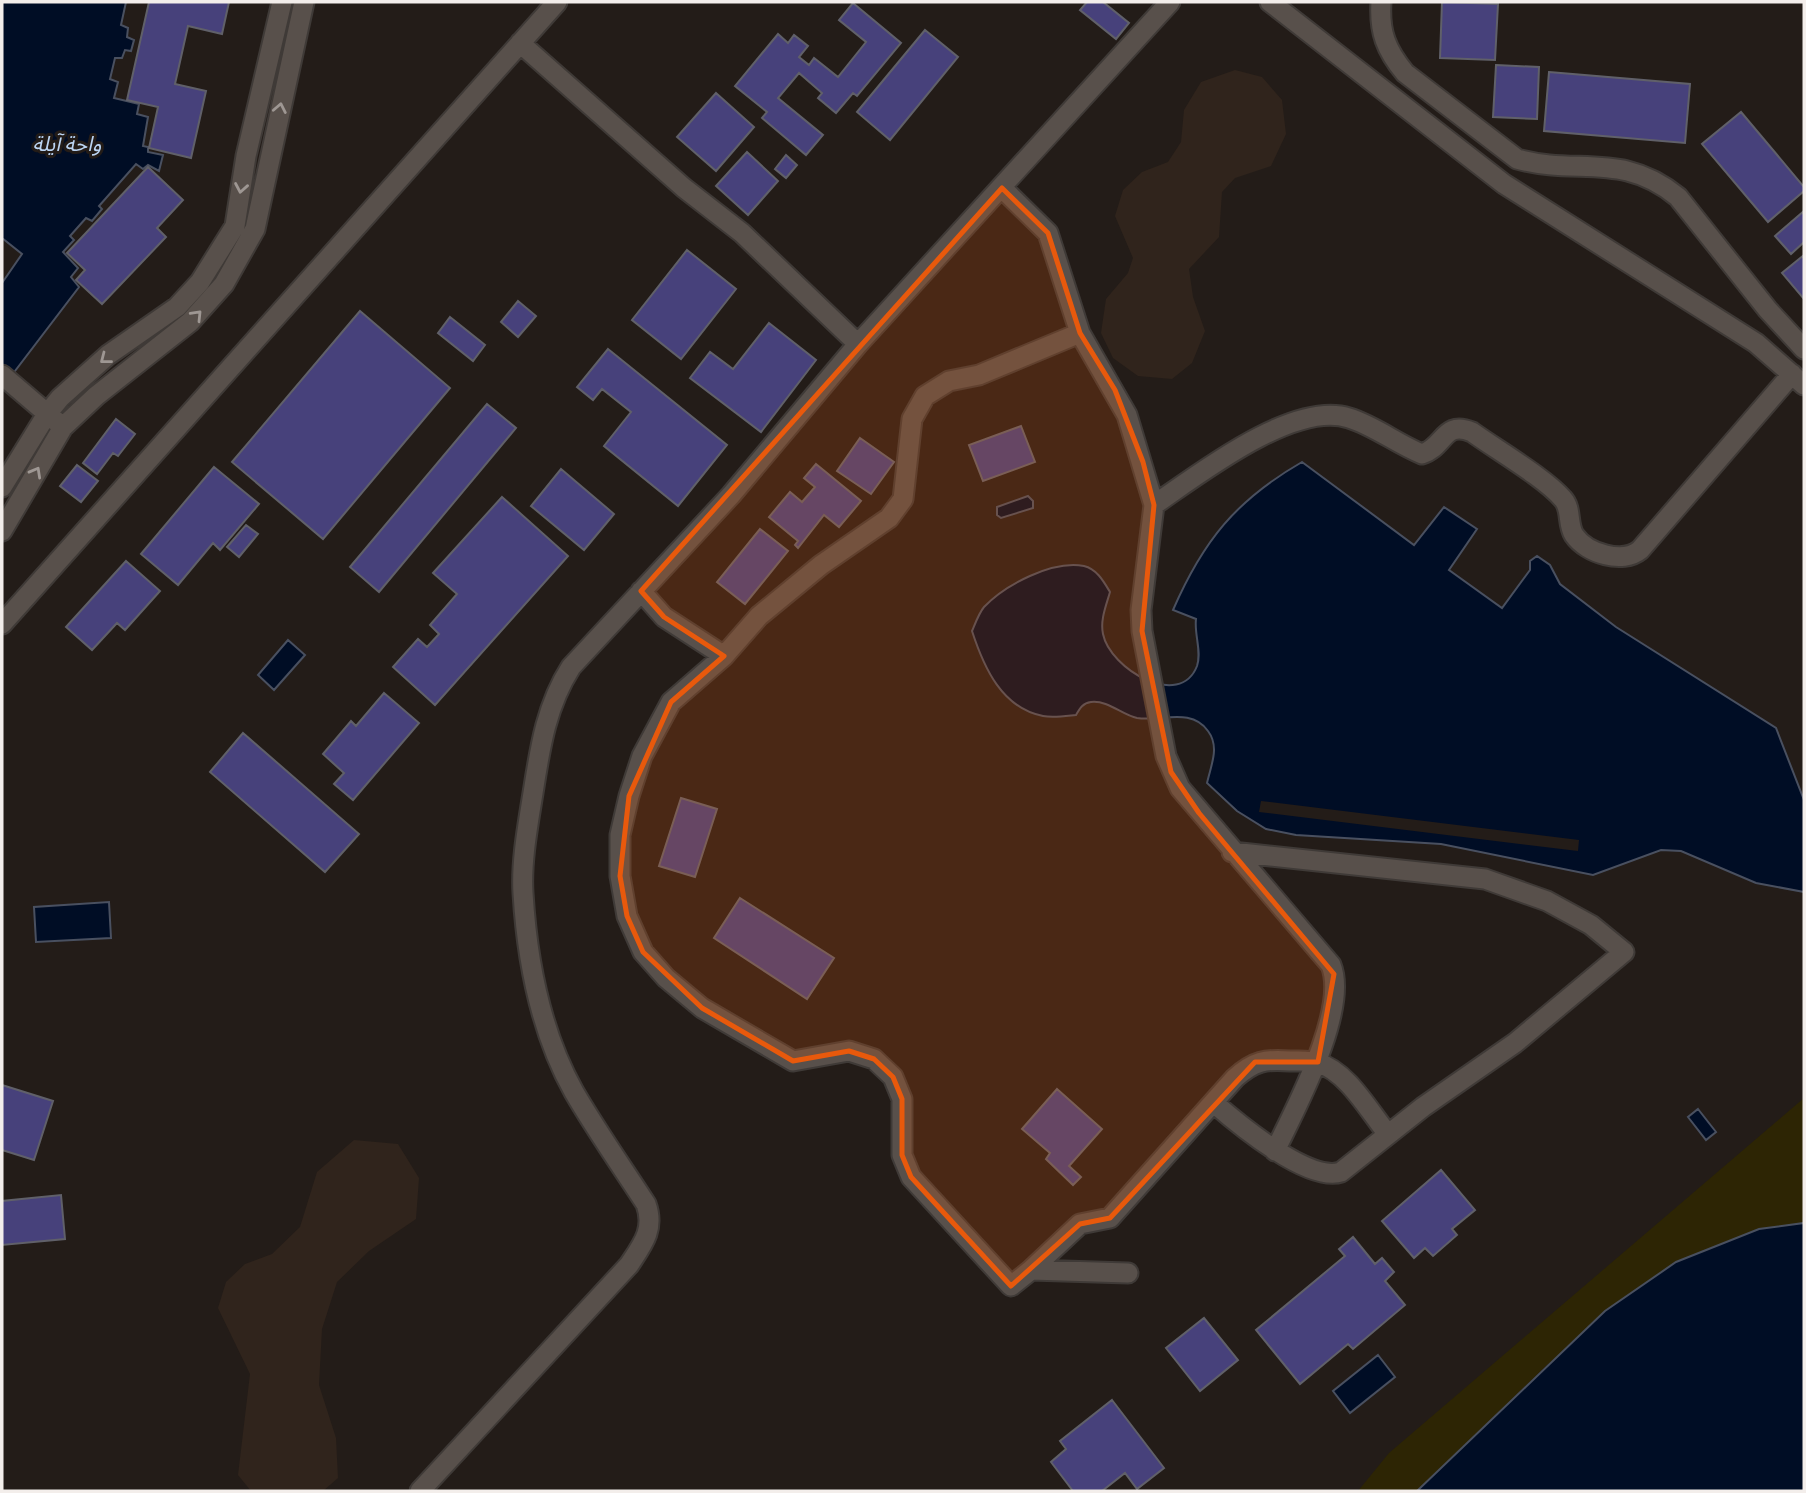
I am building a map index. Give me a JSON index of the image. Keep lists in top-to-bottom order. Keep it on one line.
{"water":["واحة آيلة"]}
